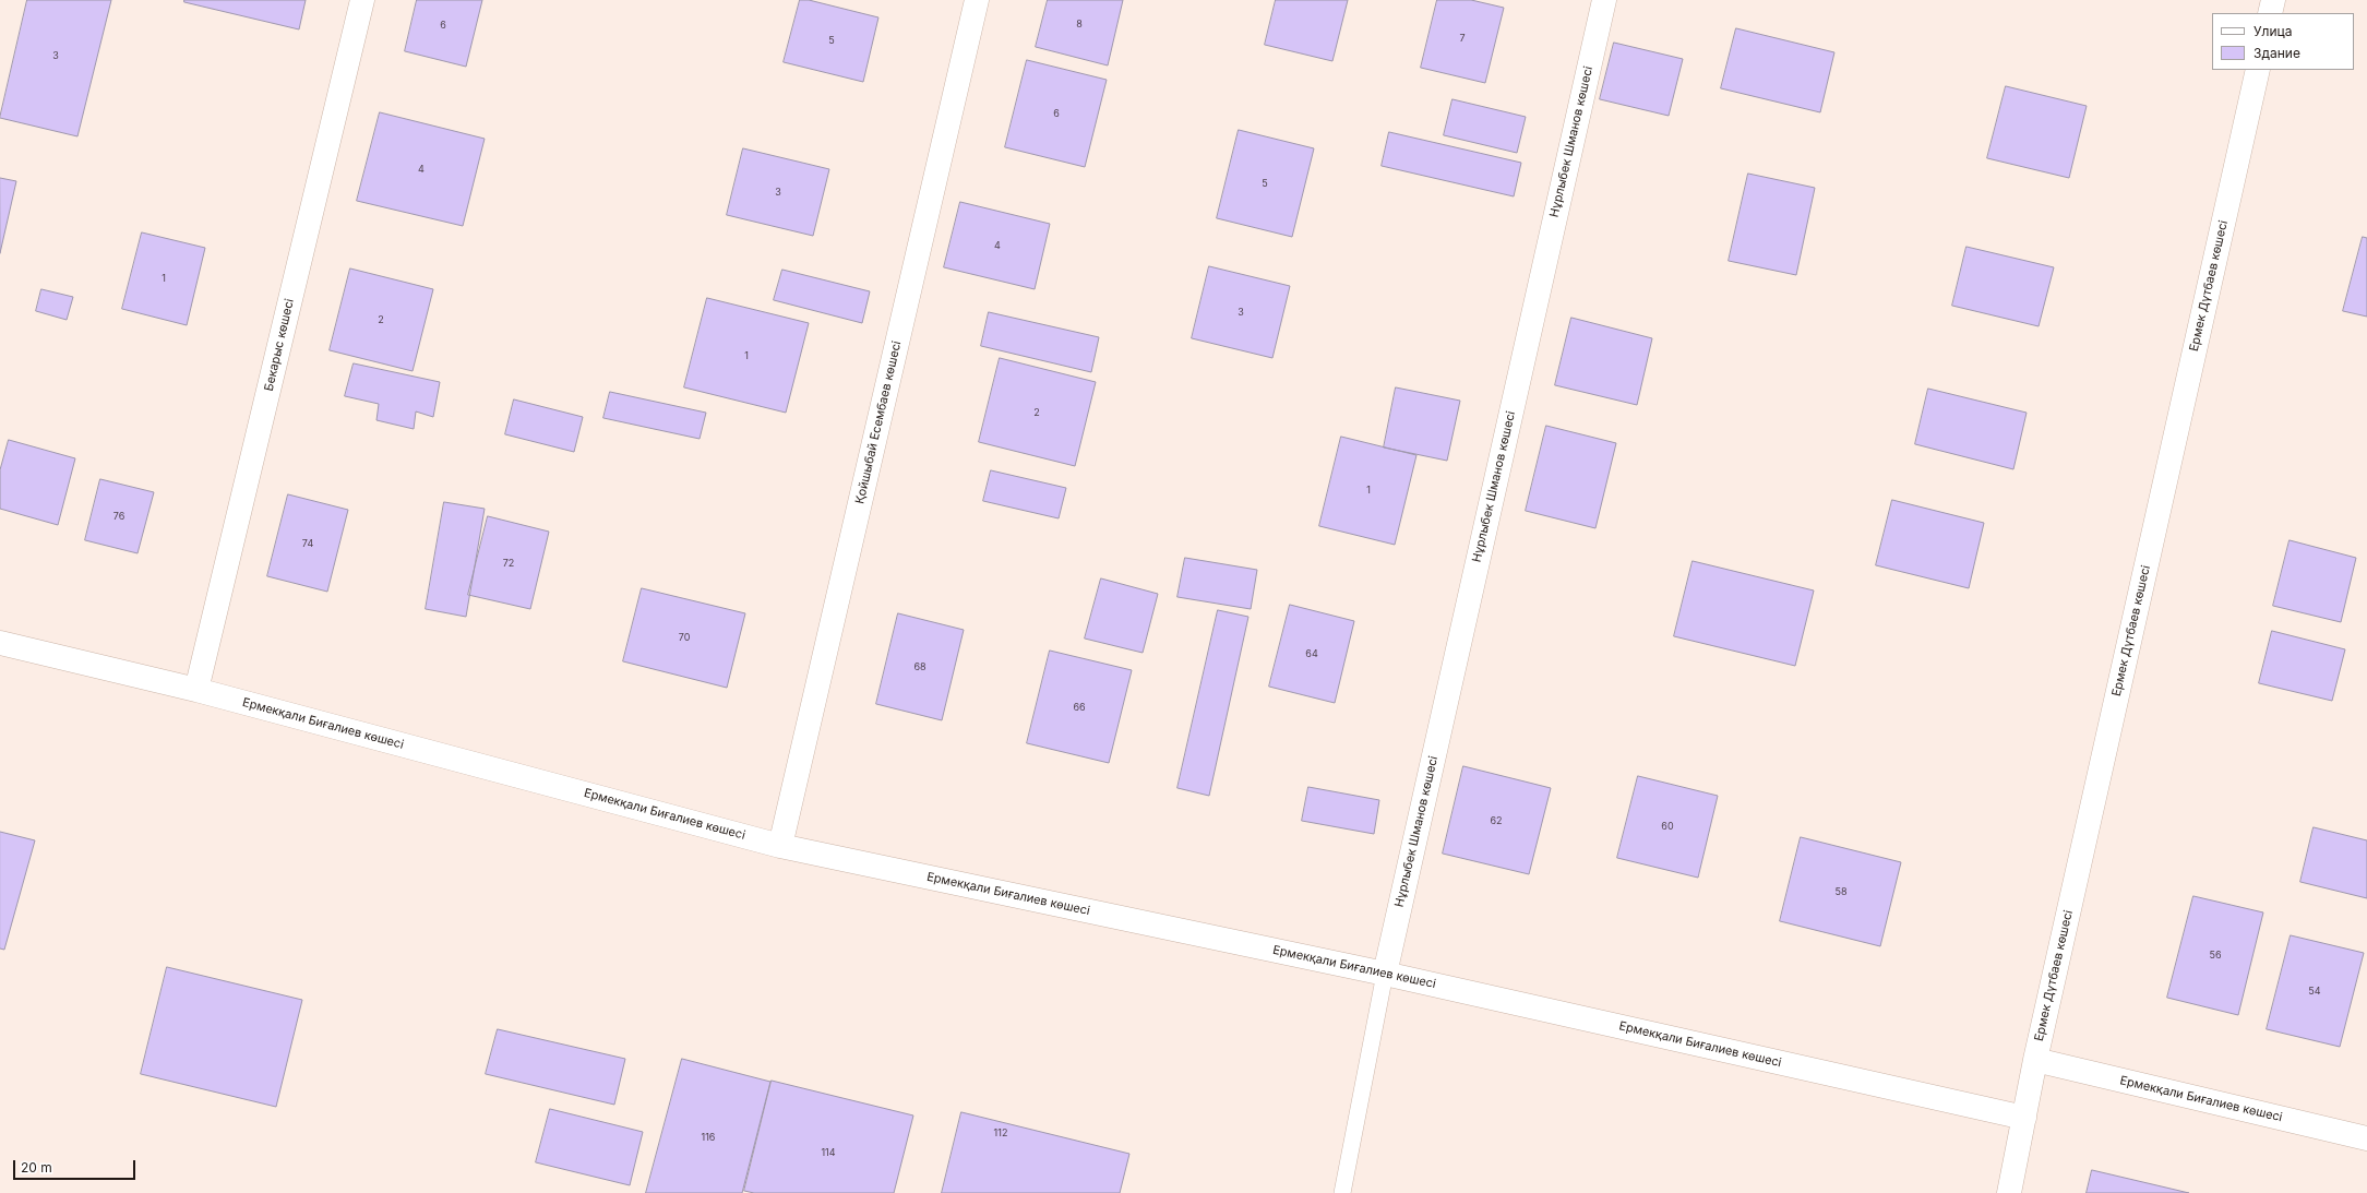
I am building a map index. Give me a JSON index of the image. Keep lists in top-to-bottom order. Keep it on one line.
{"streets":{"street":["Нұрлыбек Шманов көшесі","Ермек Дүтбаев көшесi","Бекарыс көшесі","Қойшыбай Есембаев көшесі","Ермекқали Биғалиев көшесі"]},"crossings":[["Нұрлыбек Шманов көшесі","Ермекқали Биғалиев көшесі"],["Ермек Дүтбаев көшесi","Ермекқали Биғалиев көшесі"],["Бекарыс көшесі","Ермекқали Биғалиев көшесі"],["Қойшыбай Есембаев көшесі","Ермекқали Биғалиев көшесі"]],"house_numbers":["8","6","7","5","3","6","4","5","3","4","1","3","2","1","2","1","76","74","72","70","64","68","66","62","60","58","56","54","112","116","114"],"legend":["Улица","Здание"],"scale_bar":"20 m"}
